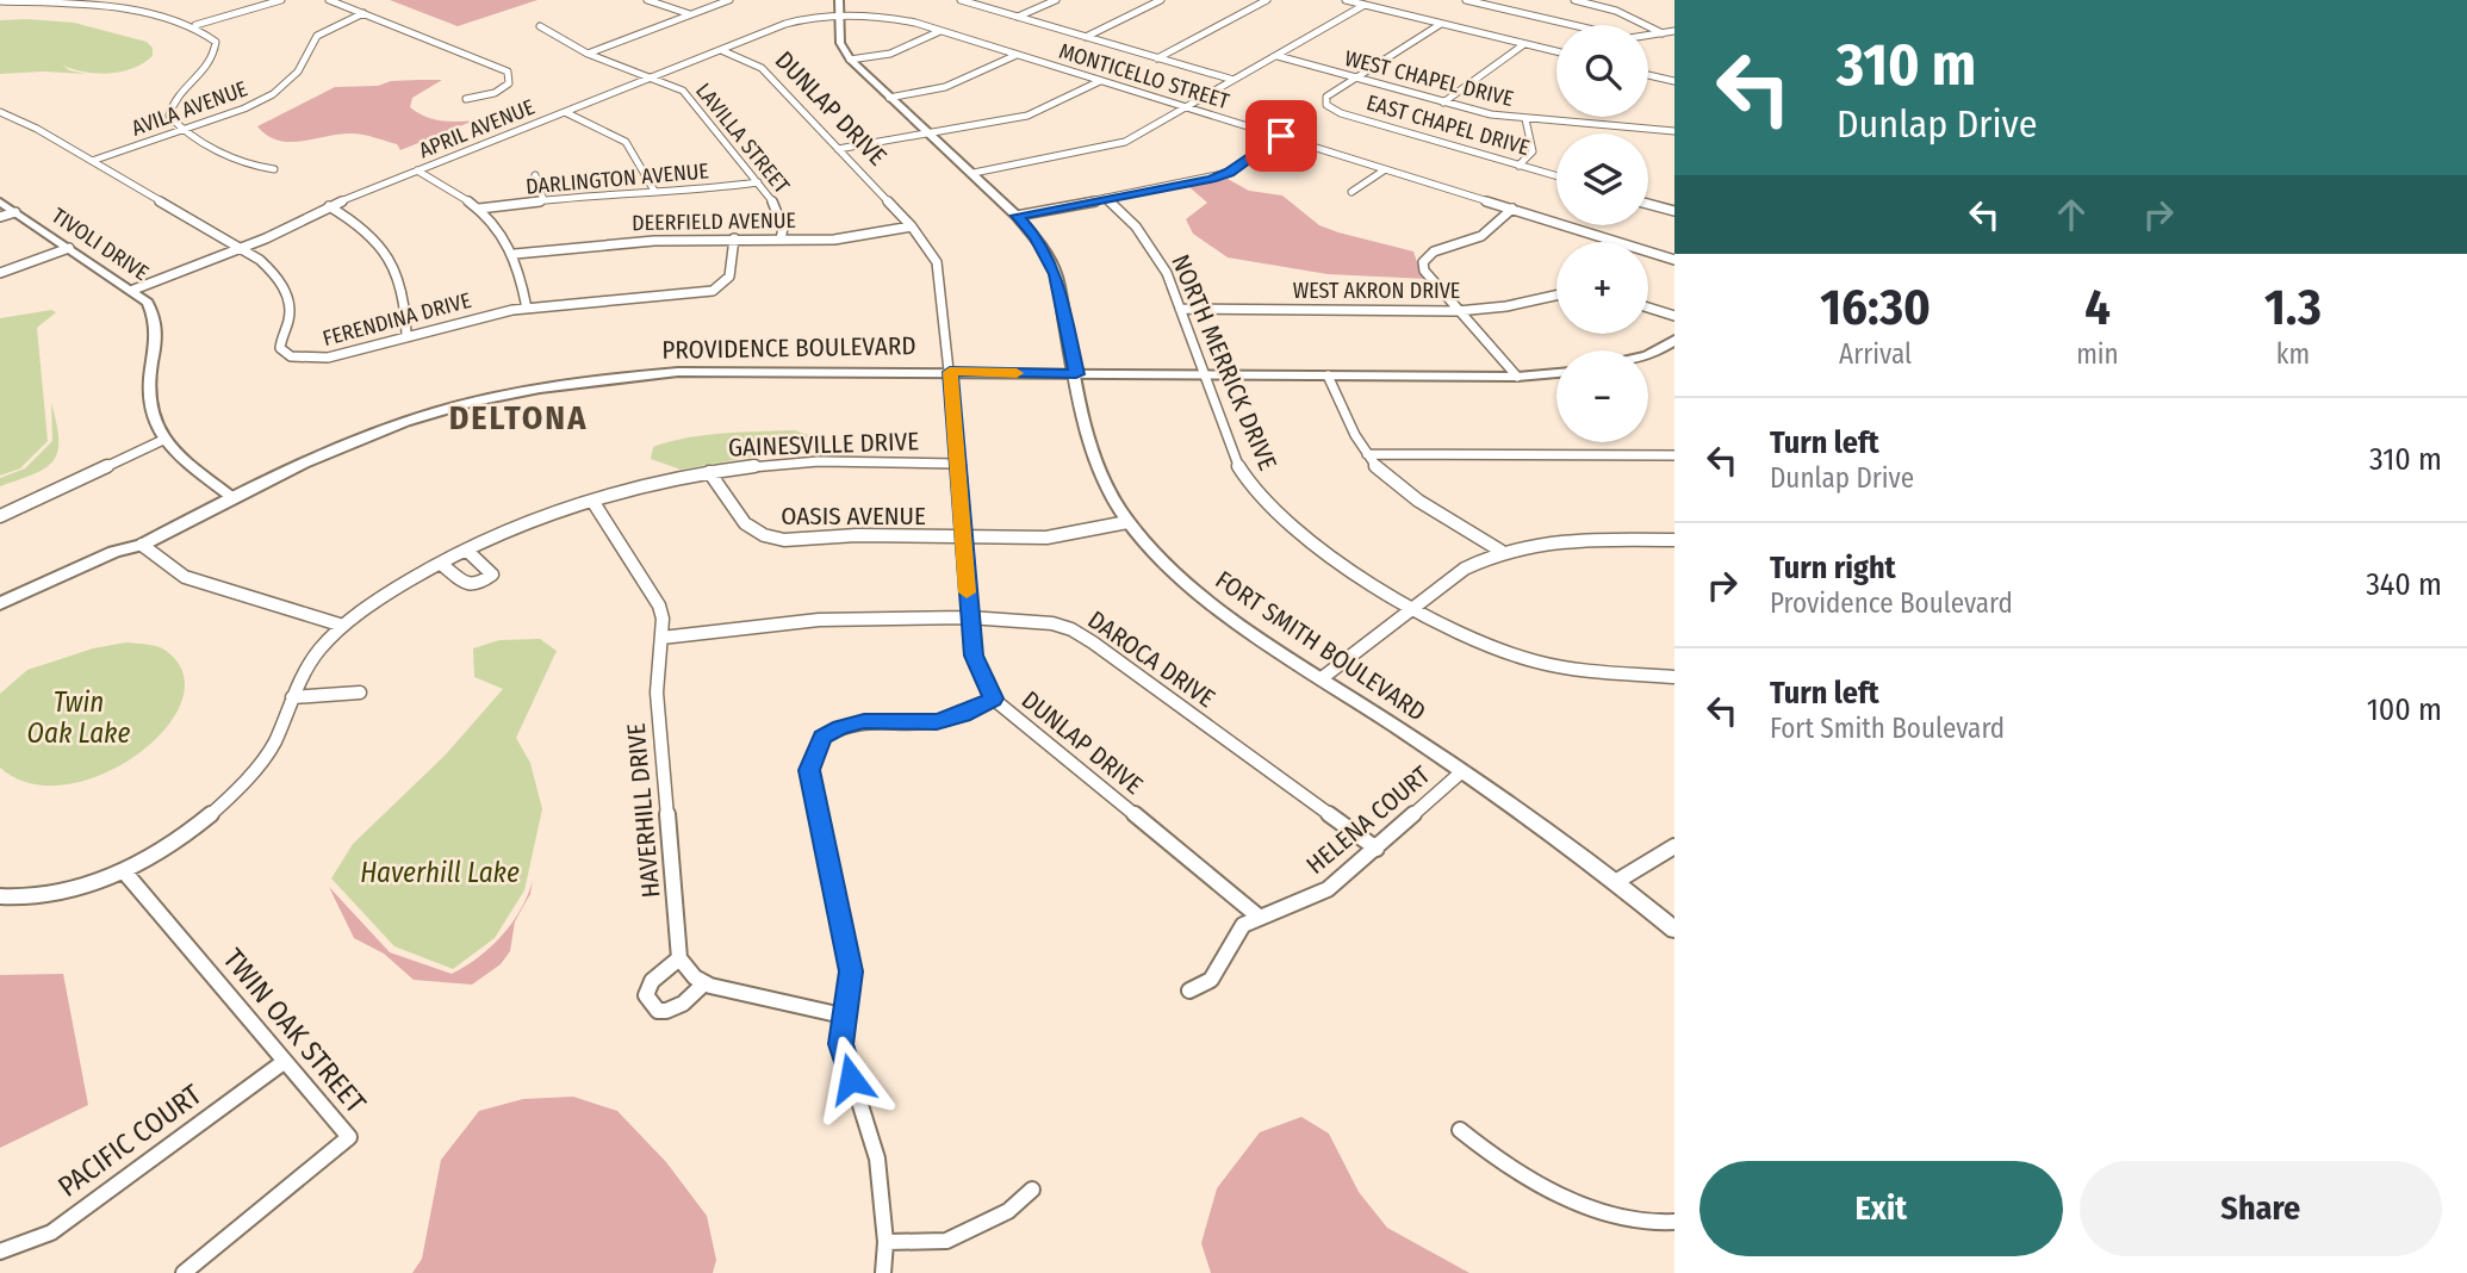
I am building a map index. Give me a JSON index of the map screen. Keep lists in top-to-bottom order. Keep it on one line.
{"streets":{"main road":["PROVIDENCE BOULEVARD"],"street":["MONTICELLO STREET","WEST CHAPEL DRIVE","AVILA AVENUE","DUNLAP DRIVE","EAST CHAPEL DRIVE","APRIL AVENUE","LAVILLA STREET","DARLINGTON AVENUE","DEERFIELD AVENUE","TIVOLI DRIVE","WEST AKRON DRIVE","FERENDINA DRIVE","NORTH MERRICK DRIVE","GAINESVILLE DRIVE","OASIS AVENUE","FORT SMITH BOULEVARD","DAROCA DRIVE","HAVERHILL DRIVE","HELENA COURT","TWIN OAK STREET","PACIFIC COURT"]},"crossings":[["MONTICELLO STREET","APRIL AVENUE"],["WEST CHAPEL DRIVE","EAST CHAPEL DRIVE"],["AVILA AVENUE","FERENDINA DRIVE"],["DUNLAP DRIVE","APRIL AVENUE"],["DUNLAP DRIVE","DEERFIELD AVENUE"],["DUNLAP DRIVE","PROVIDENCE BOULEVARD"],["DUNLAP DRIVE","GAINESVILLE DRIVE"],["DUNLAP DRIVE","OASIS AVENUE"],["DUNLAP DRIVE","DAROCA DRIVE"],["DUNLAP DRIVE","HELENA COURT"],["APRIL AVENUE","LAVILLA STREET"],["APRIL AVENUE","TIVOLI DRIVE"],["APRIL AVENUE","FERENDINA DRIVE"],["LAVILLA STREET","DARLINGTON AVENUE"],["LAVILLA STREET","DEERFIELD AVENUE"],["DEERFIELD AVENUE","FERENDINA DRIVE"],["TIVOLI DRIVE","PROVIDENCE BOULEVARD"],["WEST AKRON DRIVE","NORTH MERRICK DRIVE"],["PROVIDENCE BOULEVARD","NORTH MERRICK DRIVE"],["PROVIDENCE BOULEVARD","FORT SMITH BOULEVARD"],["GAINESVILLE DRIVE","OASIS AVENUE"],["GAINESVILLE DRIVE","HAVERHILL DRIVE"],["GAINESVILLE DRIVE","TWIN OAK STREET"],["OASIS AVENUE","FORT SMITH BOULEVARD"],["FORT SMITH BOULEVARD","HELENA COURT"],["DAROCA DRIVE","HAVERHILL DRIVE"],["DAROCA DRIVE","HELENA COURT"],["TWIN OAK STREET","PACIFIC COURT"]],"districts":["DELTONA"],"water":["Twin Oak Lake","Haverhill Lake"],"page":{"turn":["310 m","Dunlap Drive"],"map_buttons":["+","−"],"eta":["16:30","Arrival","4","min","1.3","km"],"list":[{"name":"Turn left","note":"Dunlap Drive","value":"310 m"},{"name":"Turn right","note":"Providence Boulevard","value":"340 m"},{"name":"Turn left","note":"Fort Smith Boulevard","value":"100 m"}],"buttons":["Exit","Share"]}}
